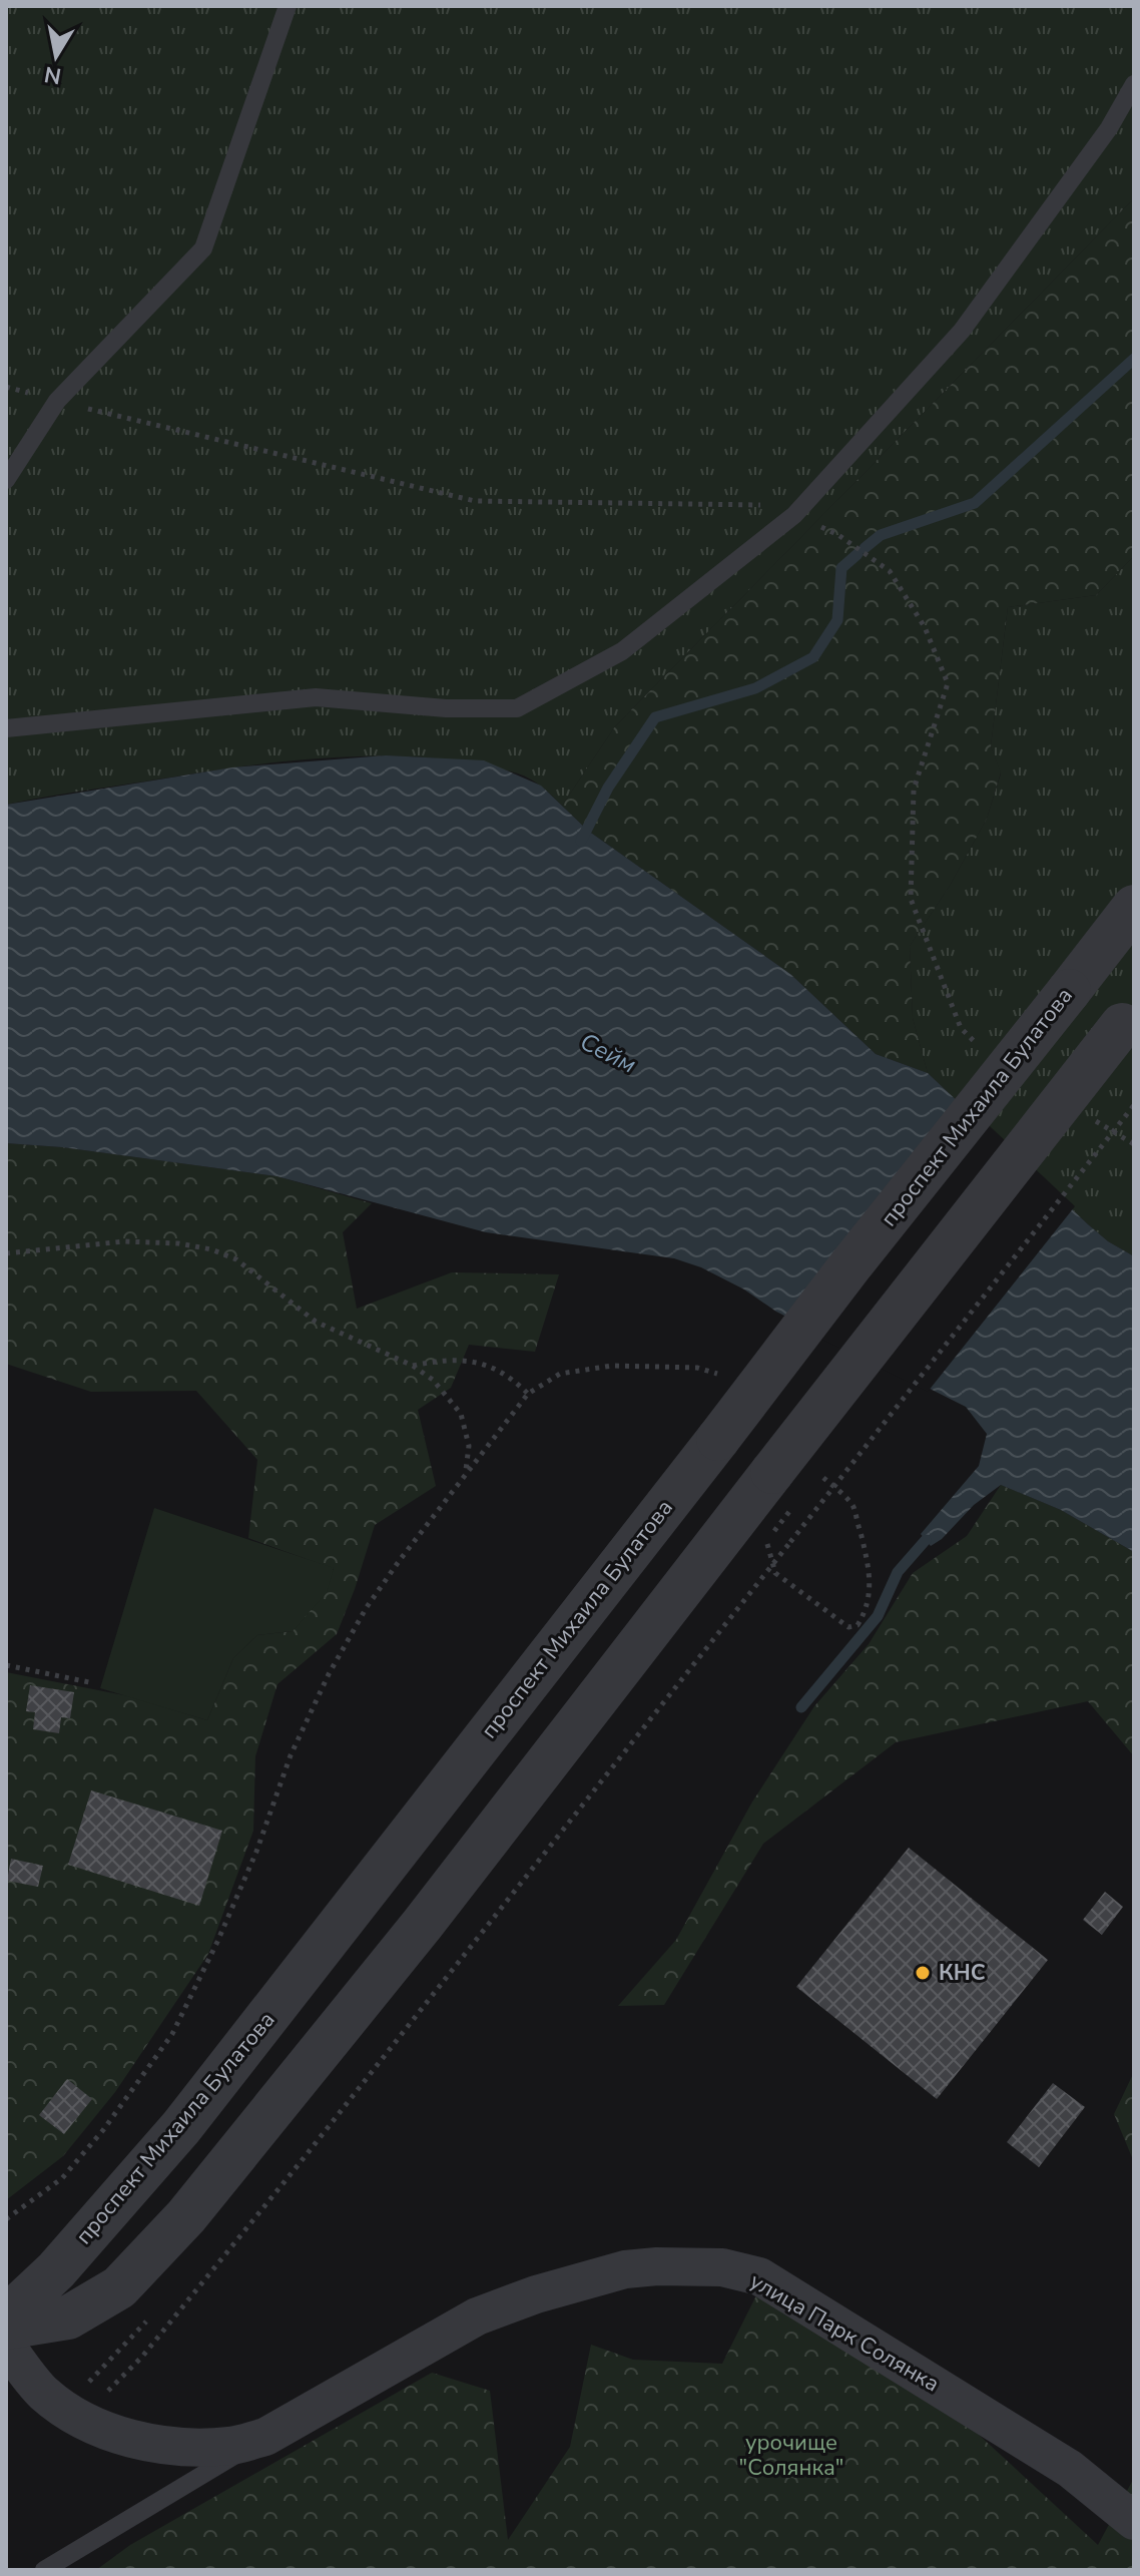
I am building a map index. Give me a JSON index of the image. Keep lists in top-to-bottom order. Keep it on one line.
{"streets":{"street":["проспект Михаила Булатова","улица Парк Солянка"]},"water":["Сейм"],"parks":["урочище \"Солянка\""],"places":["КНС"],"north":"bottom"}
